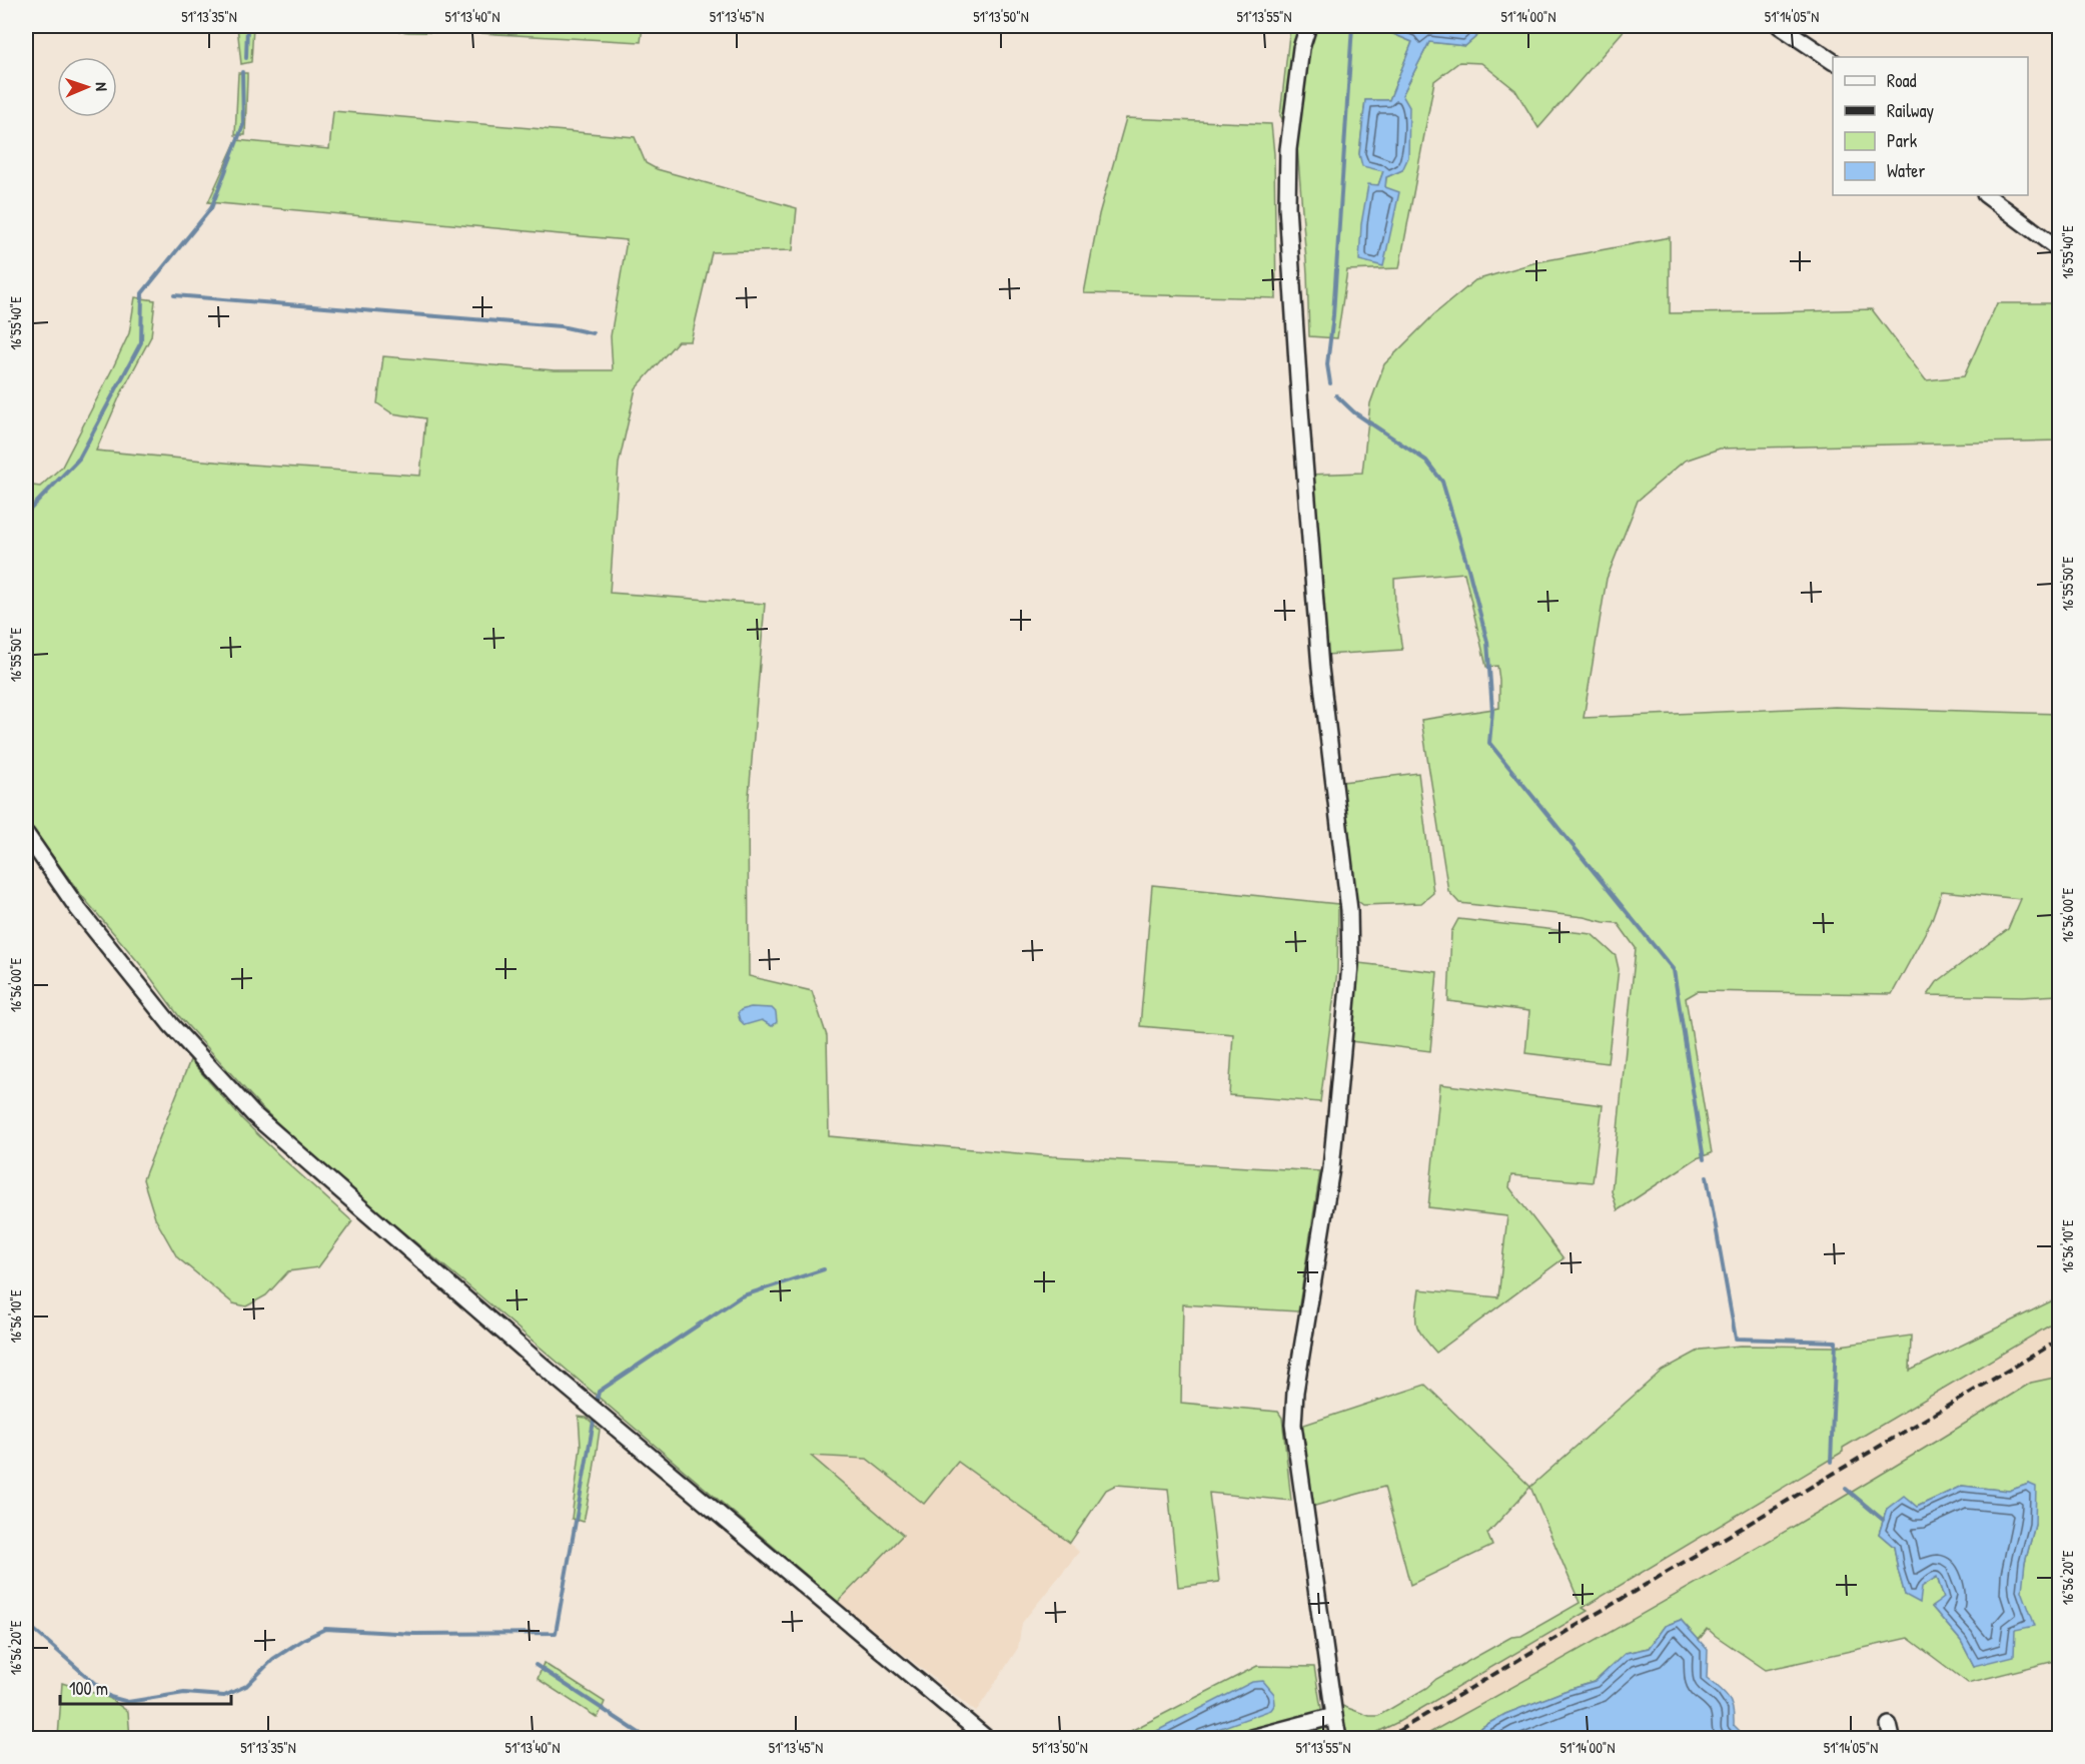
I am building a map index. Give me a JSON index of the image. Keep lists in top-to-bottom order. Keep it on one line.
{"legend":["Road","Railway","Park","Water"],"scale_bar":"100 m","north":"right","coordinates":["51°13'35\"N","51°13'40\"N","51°13'45\"N","51°13'50\"N","51°13'55\"N","51°14'00\"N","51°14'05\"N","16°55'40\"E","16°55'50\"E","16°56'00\"E","16°56'10\"E","16°56'20\"E"]}
